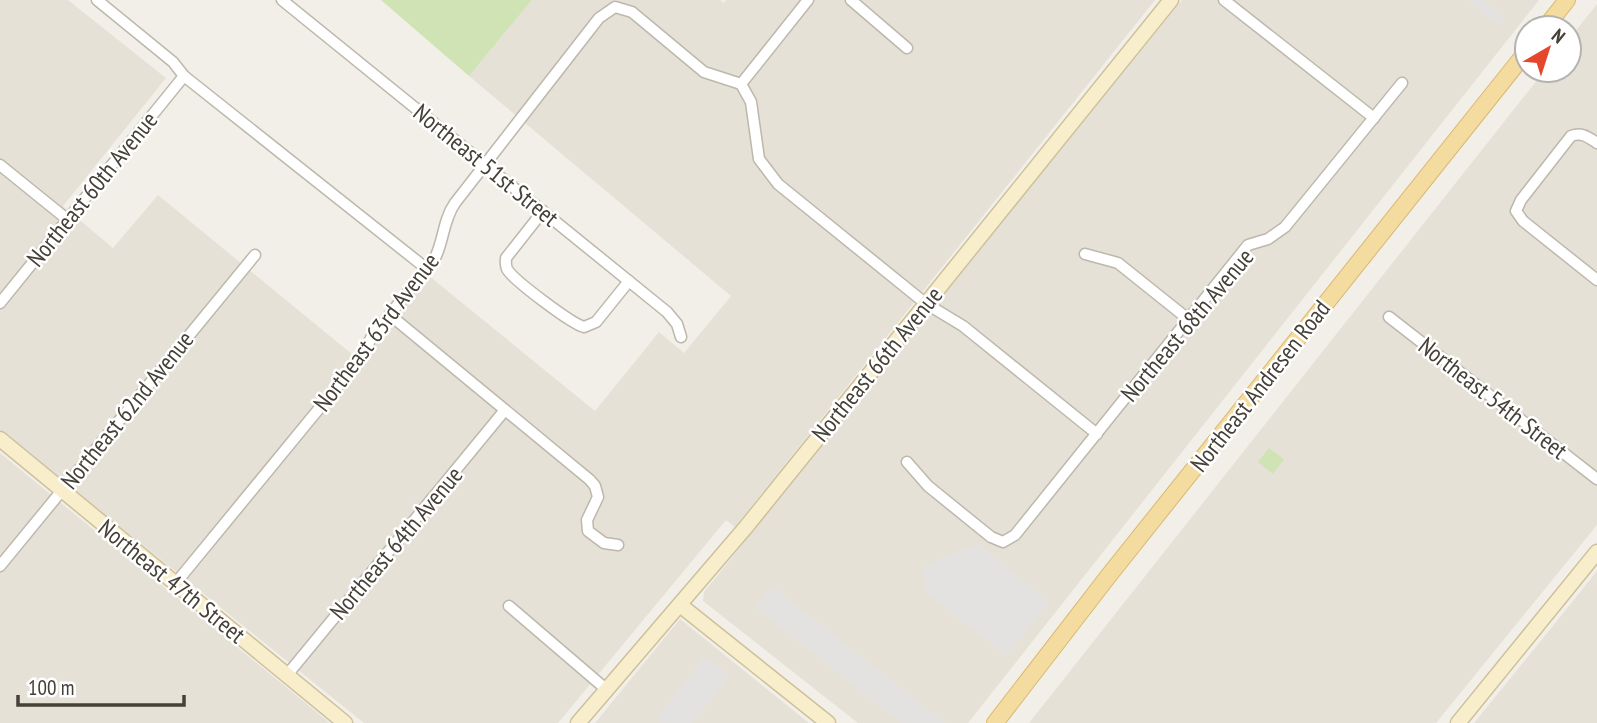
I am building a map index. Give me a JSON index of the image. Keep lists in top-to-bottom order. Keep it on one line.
{"streets":{"main road":["Northeast Andresen Road"],"street":["Northeast 51st Street","Northeast 60th Avenue","Northeast 68th Avenue","Northeast 63rd Avenue","Northeast 66th Avenue","Northeast 54th Street","Northeast 62nd Avenue","Northeast 64th Avenue","Northeast 47th Street"]},"crossings":[["Northeast 51st Street","Northeast 63rd Avenue"],["Northeast 63rd Avenue","Northeast 47th Street"],["Northeast 62nd Avenue","Northeast 47th Street"],["Northeast 64th Avenue","Northeast 47th Street"]],"scale_bar":"100 m","north":"top right"}
